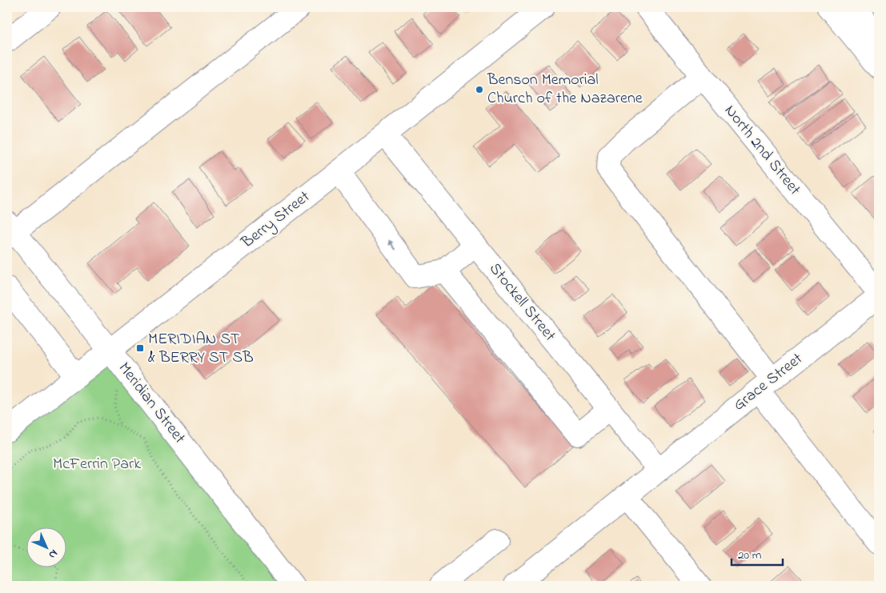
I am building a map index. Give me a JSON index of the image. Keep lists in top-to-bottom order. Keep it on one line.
{"streets":{"street":["North 2nd Street","Berry Street","Stockell Street","Grace Street","Meridian Street"]},"crossings":[["North 2nd Street","Grace Street"],["Berry Street","Stockell Street"],["Berry Street","Meridian Street"],["Stockell Street","Grace Street"]],"parks":["McFerrin Park"],"places":{"other":["Benson Memorial Church of the Nazarene"],"transit":["MERIDIAN ST & BERRY ST SB"]},"scale_bar":"20 m","north":"bottom right"}
